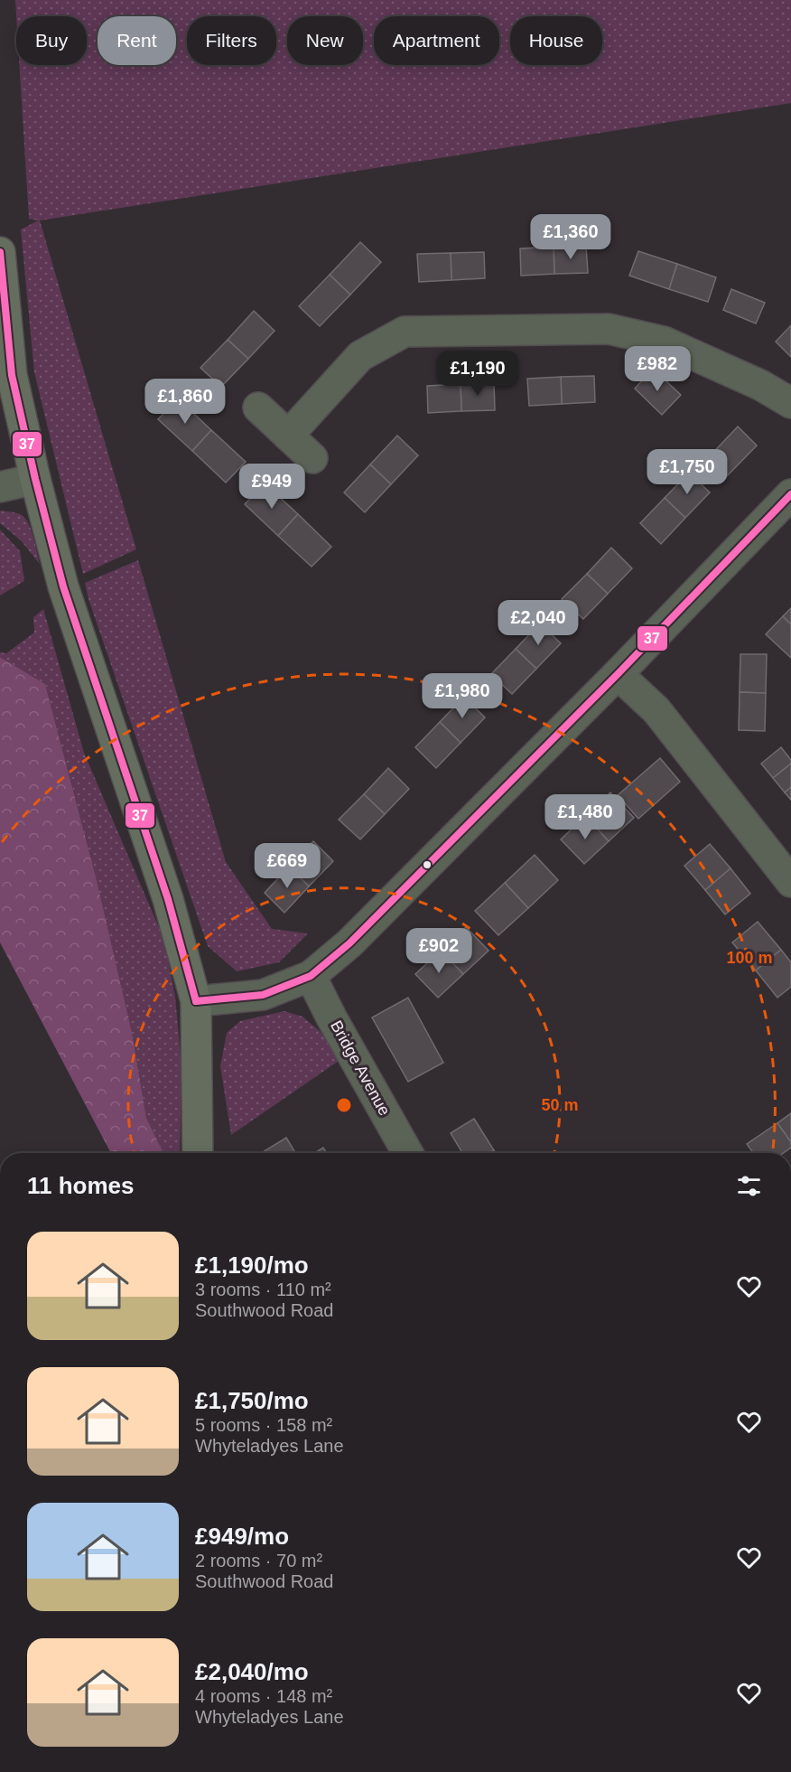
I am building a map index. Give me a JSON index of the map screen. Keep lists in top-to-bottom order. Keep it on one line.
{"streets":{"street":["Bridge Avenue"]},"lines":["transit line 37"],"page":{"chip":["Buy","Rent","Filters","New","Apartment","House"],"price":["£1,360","£982","£1,190","£1,860","£1,750","£949","£2,040","£1,980","£1,480","£669","£902"],"heading":"11 homes","list":[{"name":"£1,190/mo","note":"3 rooms · 110 m² · Southwood Road"},{"name":"£1,750/mo","note":"5 rooms · 158 m² · Whyteladyes Lane"},{"name":"£949/mo","note":"2 rooms · 70 m² · Southwood Road"},{"name":"£2,040/mo","note":"4 rooms · 148 m² · Whyteladyes Lane"}]},"rings":["100 m","50 m"]}
